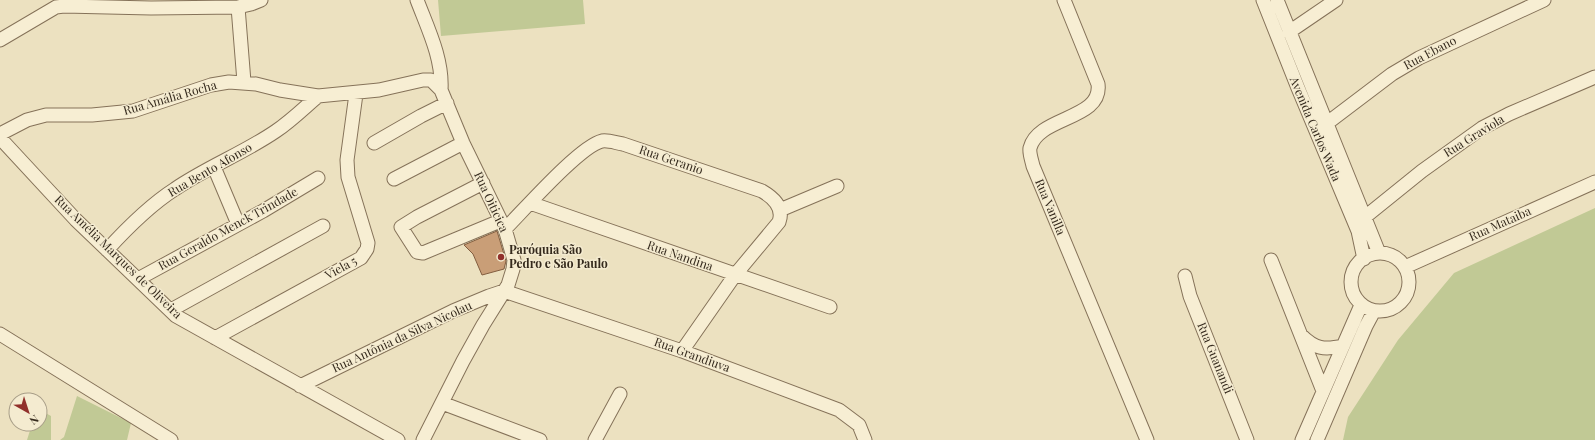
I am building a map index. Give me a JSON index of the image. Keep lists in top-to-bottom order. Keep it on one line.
{"streets":{"street":["Rua Ebano","Rua Amália Rocha","Avenida Carlos Wada","Rua Graviola","Rua Geranio","Rua Bento Afonso","Rua Oiticica","Rua Vanilla","Rua Mataiba","Rua Geraldo Menck Trindade","Rua Nandina","Rua Amélia Marques de Oliveira","Viela 5","Rua Antônia da Silva Nicolau","Rua Grandiuva","Rua Guanandi"]},"crossings":[["Rua Ebano","Avenida Carlos Wada"],["Rua Amália Rocha","Rua Bento Afonso"],["Rua Amália Rocha","Rua Oiticica"],["Rua Amália Rocha","Viela 5"],["Avenida Carlos Wada","Rua Graviola"],["Avenida Carlos Wada","Rua Mataiba"],["Rua Geranio","Rua Oiticica"],["Rua Geranio","Rua Nandina"],["Rua Bento Afonso","Rua Amélia Marques de Oliveira"],["Rua Oiticica","Rua Antônia da Silva Nicolau"],["Rua Oiticica","Rua Grandiuva"],["Rua Geraldo Menck Trindade","Rua Amélia Marques de Oliveira"],["Rua Amélia Marques de Oliveira","Viela 5"],["Rua Amélia Marques de Oliveira","Rua Antônia da Silva Nicolau"],["Rua Antônia da Silva Nicolau","Rua Grandiuva"]],"places":["Paróquia São Pedro e São Paulo"],"north":"bottom right"}
